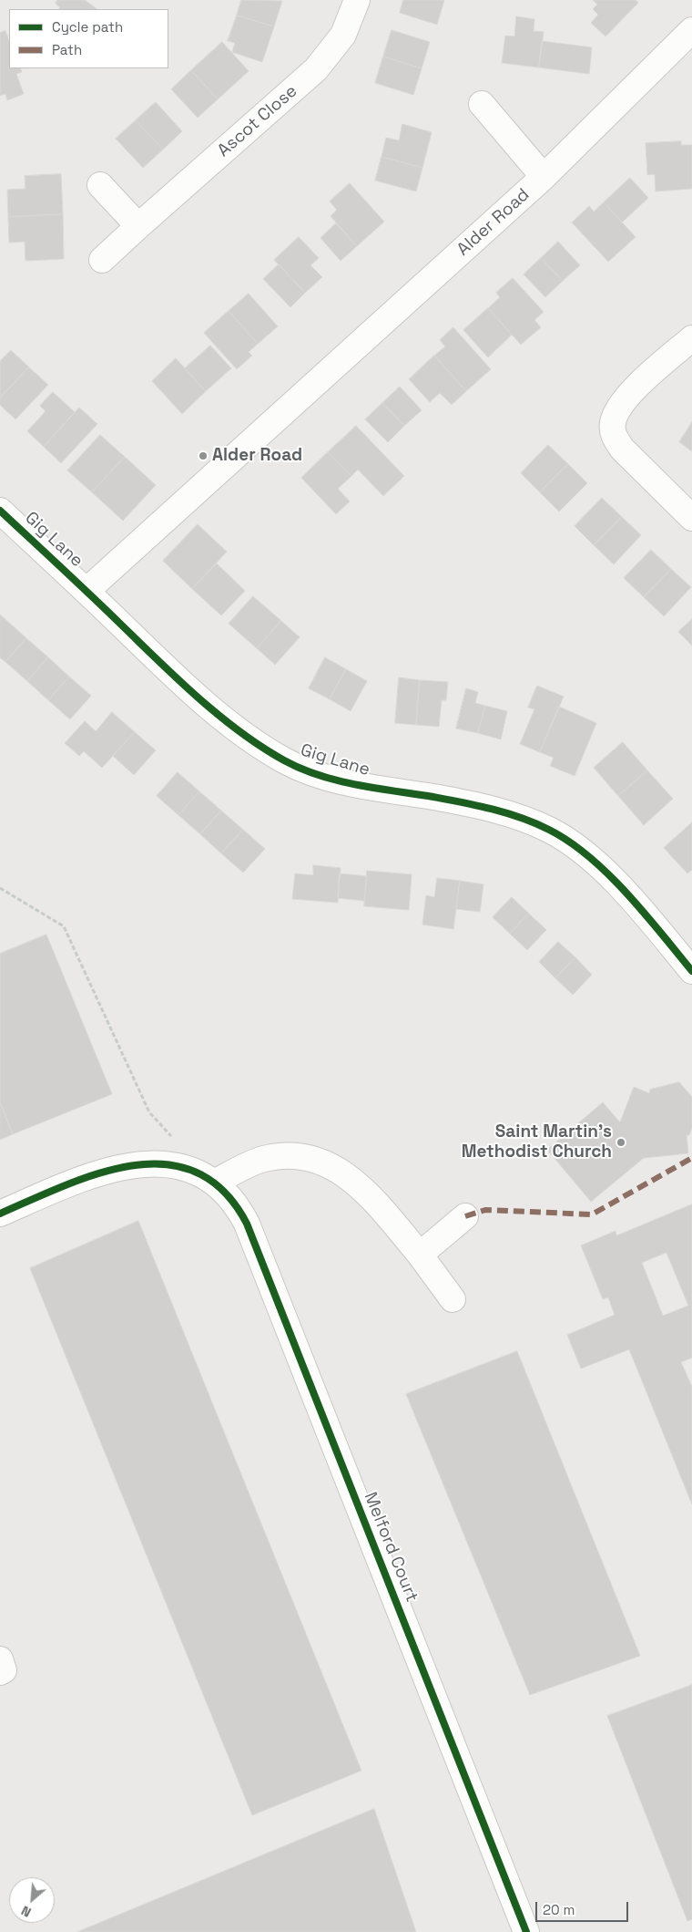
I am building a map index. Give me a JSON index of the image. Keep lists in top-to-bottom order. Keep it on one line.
{"streets":{"street":["Ascot Close","Alder Road","Gig Lane","Melford Court"]},"crossings":[["Alder Road","Gig Lane"]],"places":["Alder Road","Saint Martin's Methodist Church"],"legend":["Cycle path","Path"],"scale_bar":"20 m","north":"bottom left"}
